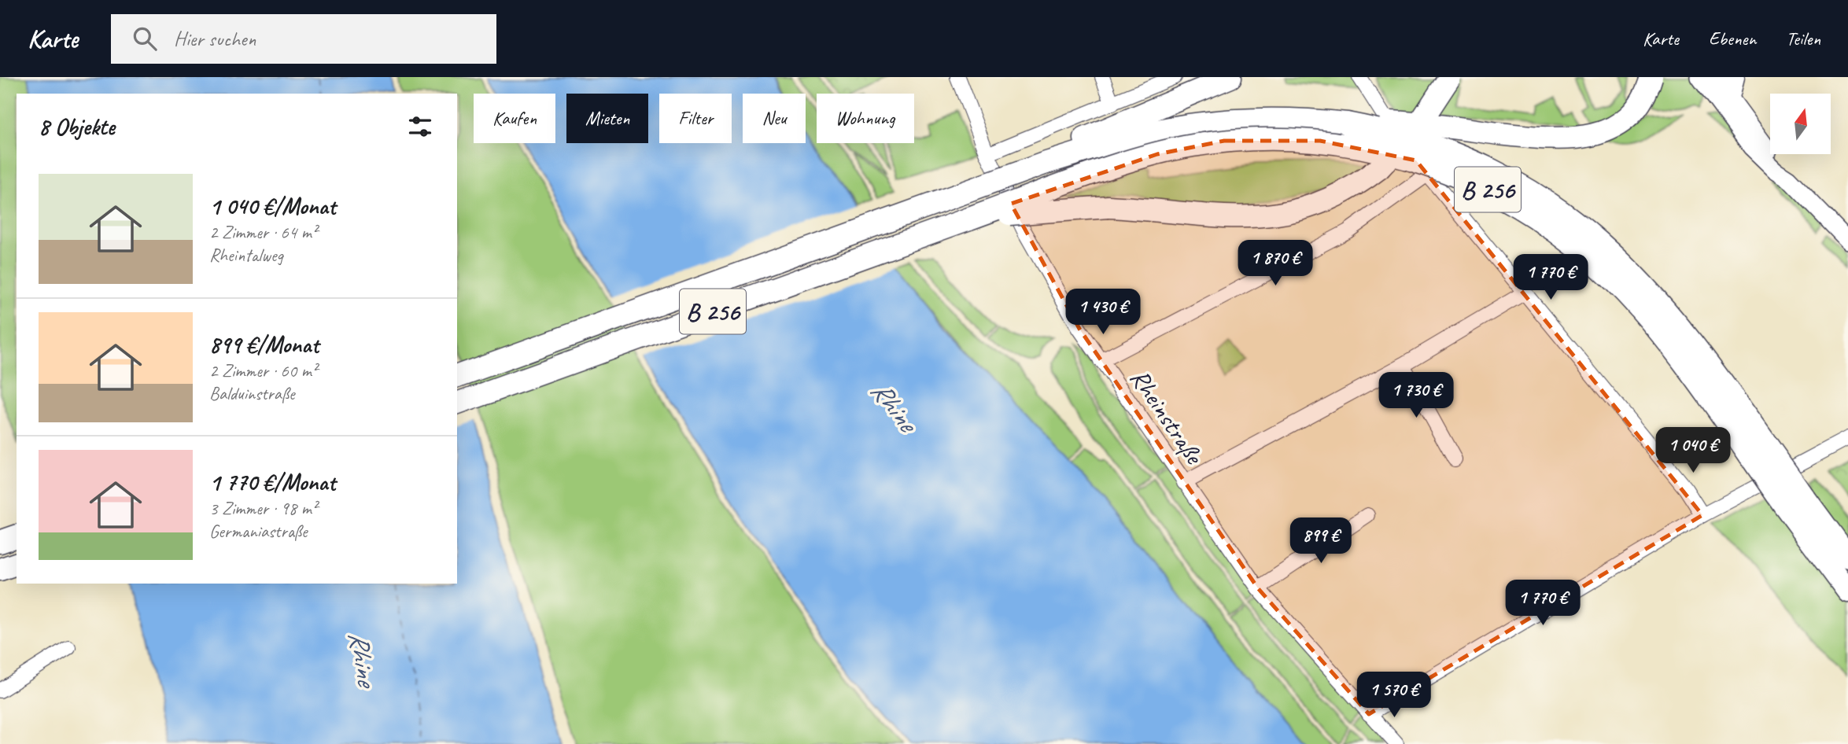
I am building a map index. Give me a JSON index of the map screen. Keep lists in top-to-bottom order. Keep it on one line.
{"streets":{"highway":["B 256"],"street":["Rheinstraße"]},"water":["Rhine"],"north":"top","page":{"header":"Karte","search":"Hier suchen","nav":["Karte","Ebenen","Teilen"],"chip":["Kaufen","Mieten","Filter","Neu","Wohnung"],"heading":"8 Objekte","list":[{"name":"1 040 €/Monat","note":"2 Zimmer · 64 m² · Rheintalweg"},{"name":"899 €/Monat","note":"2 Zimmer · 60 m² · Balduinstraße"},{"name":"1 770 €/Monat","note":"3 Zimmer · 98 m² · Germaniastraße"}],"price":["1 870 €","1 770 €","1 430 €","1 730 €","1 040 €","899 €","1 770 €","1 570 €"]}}
